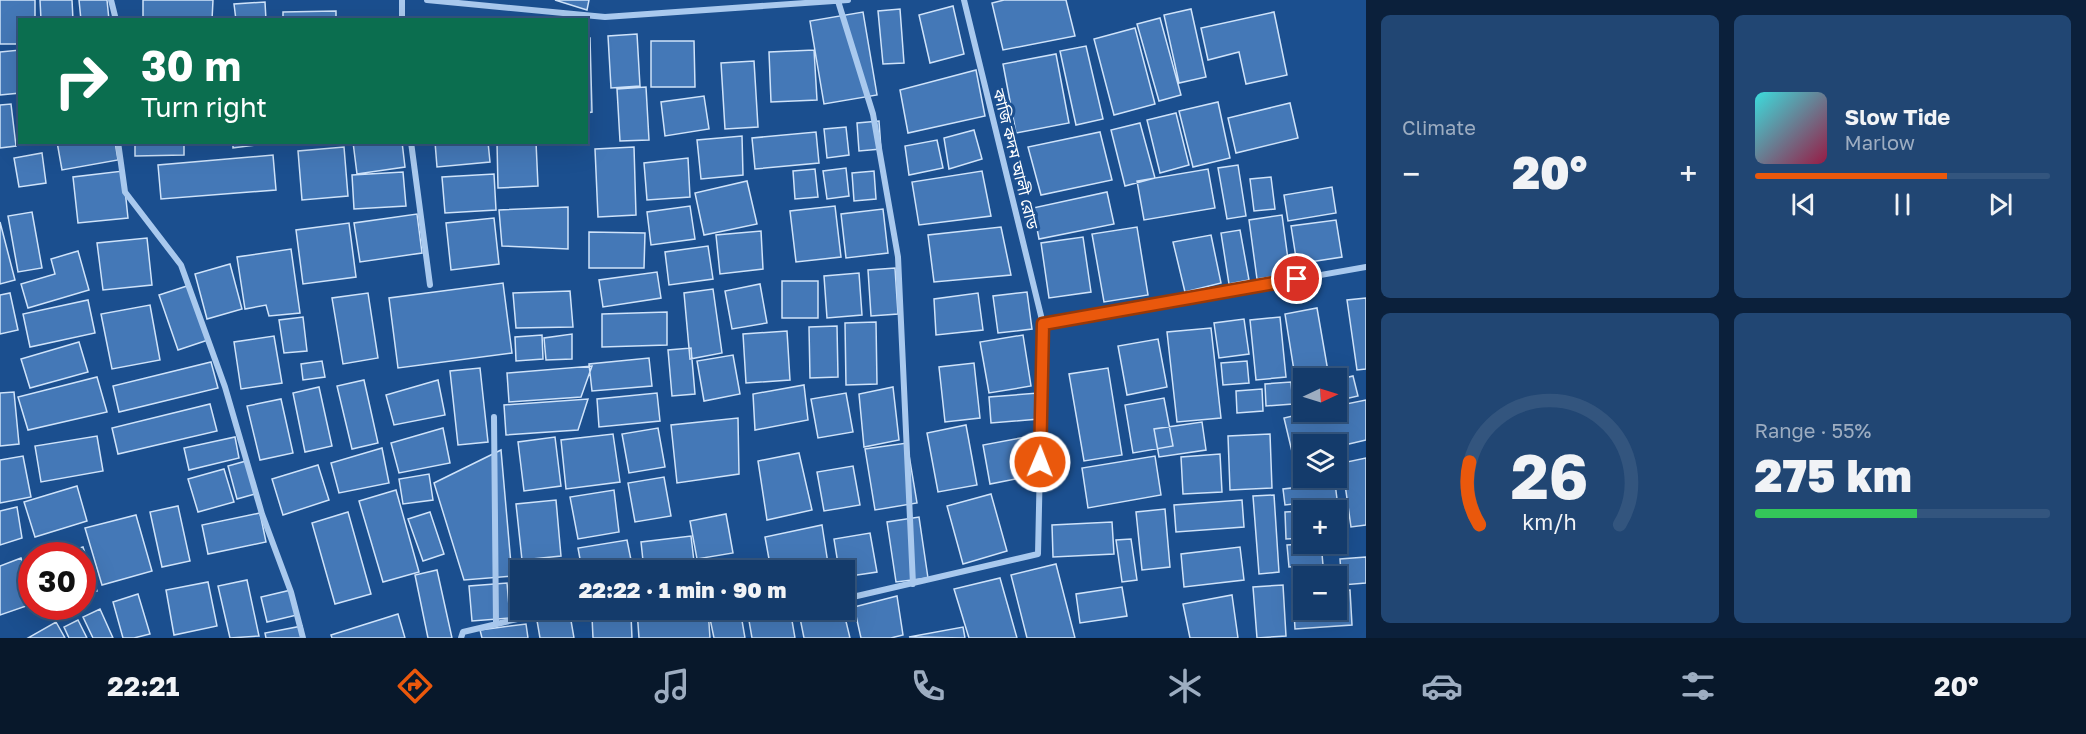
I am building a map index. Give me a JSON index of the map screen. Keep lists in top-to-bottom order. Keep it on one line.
{"streets":{"street":["কাজি কদম আলী রোড"]},"north":"right","page":{"tile":["Climate",["Range · 55%","275 km"]],"turn":["30 m","Turn right"],"song":["Slow Tide","Marlow"],"heat":["−","20°","+"],"map_buttons":["+","−"],"limit":"30","trip":"22:22 · 1 min · 90 m","tabs":["22:21","20°"],"gauge":["26","km/h"]}}
